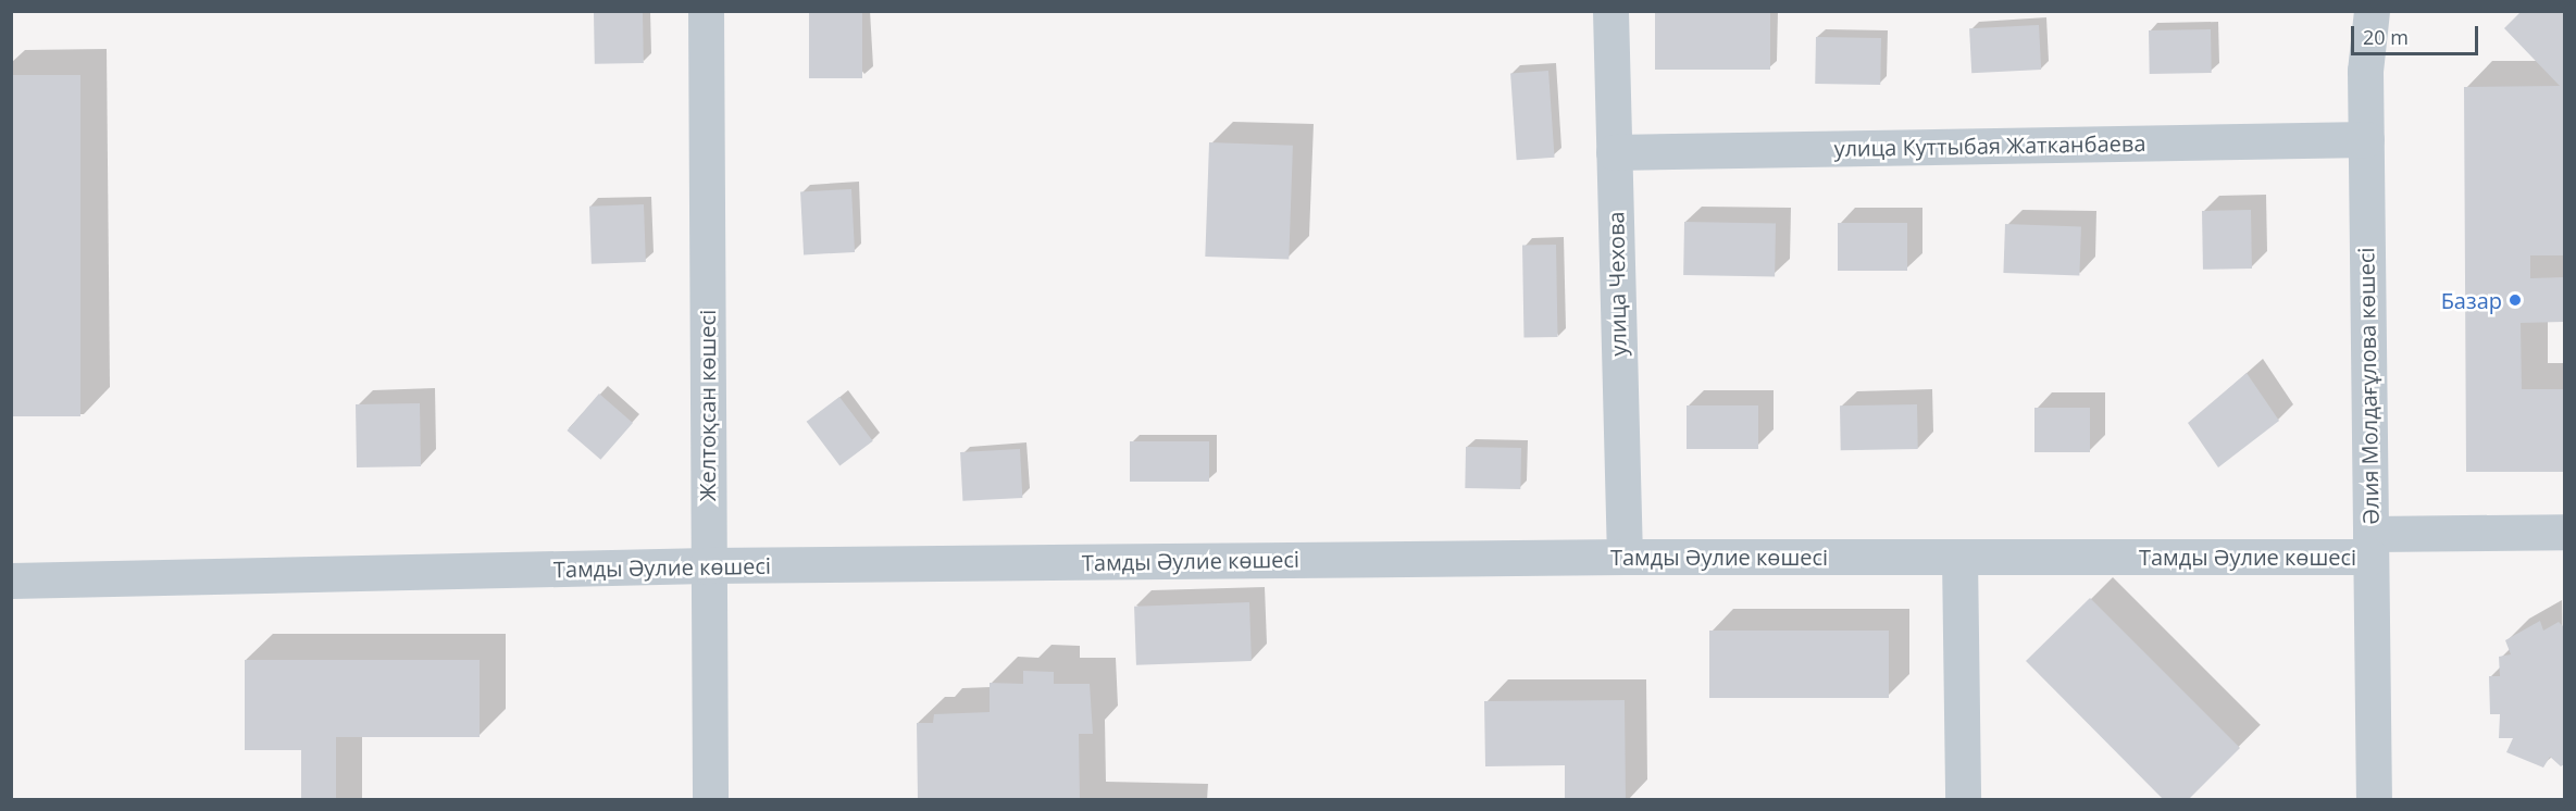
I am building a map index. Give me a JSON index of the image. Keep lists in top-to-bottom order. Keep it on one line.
{"streets":{"street":["улица Куттыбая Жатканбаева","улица Чехова","Әлия Молдағұлова көшесі","Желтоқсан көшесі","Тамды Әулие көшесі"]},"crossings":[["улица Куттыбая Жатканбаева","улица Чехова"],["улица Куттыбая Жатканбаева","Әлия Молдағұлова көшесі"],["улица Чехова","Тамды Әулие көшесі"],["Әлия Молдағұлова көшесі","Тамды Әулие көшесі"],["Желтоқсан көшесі","Тамды Әулие көшесі"]],"places":["Базар"],"scale_bar":"20 m"}
